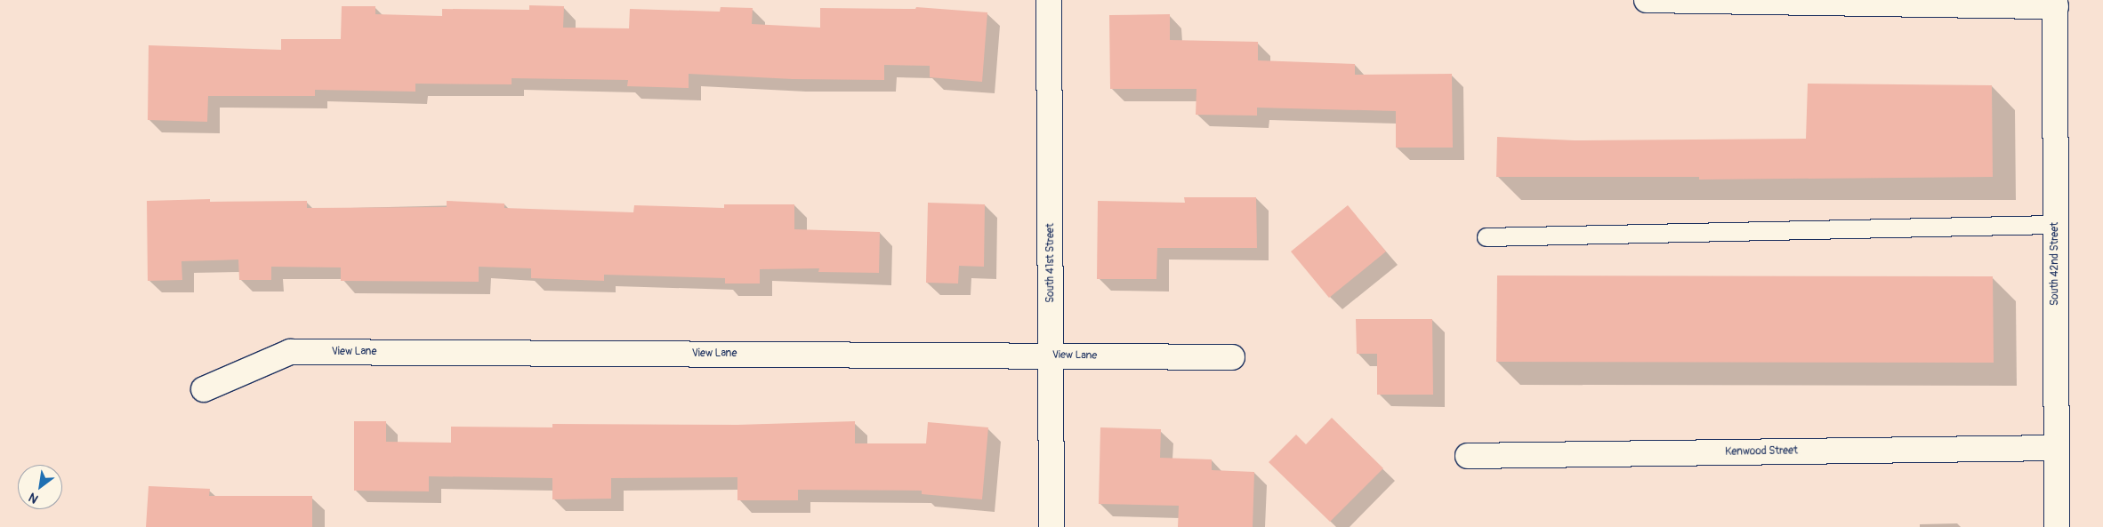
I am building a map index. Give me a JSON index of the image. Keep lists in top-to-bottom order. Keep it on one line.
{"streets":{"street":["South 41st Street","South 42nd Street","View Lane","Kenwood Street"]},"crossings":[["South 41st Street","View Lane"],["South 42nd Street","Kenwood Street"]],"north":"bottom left"}
